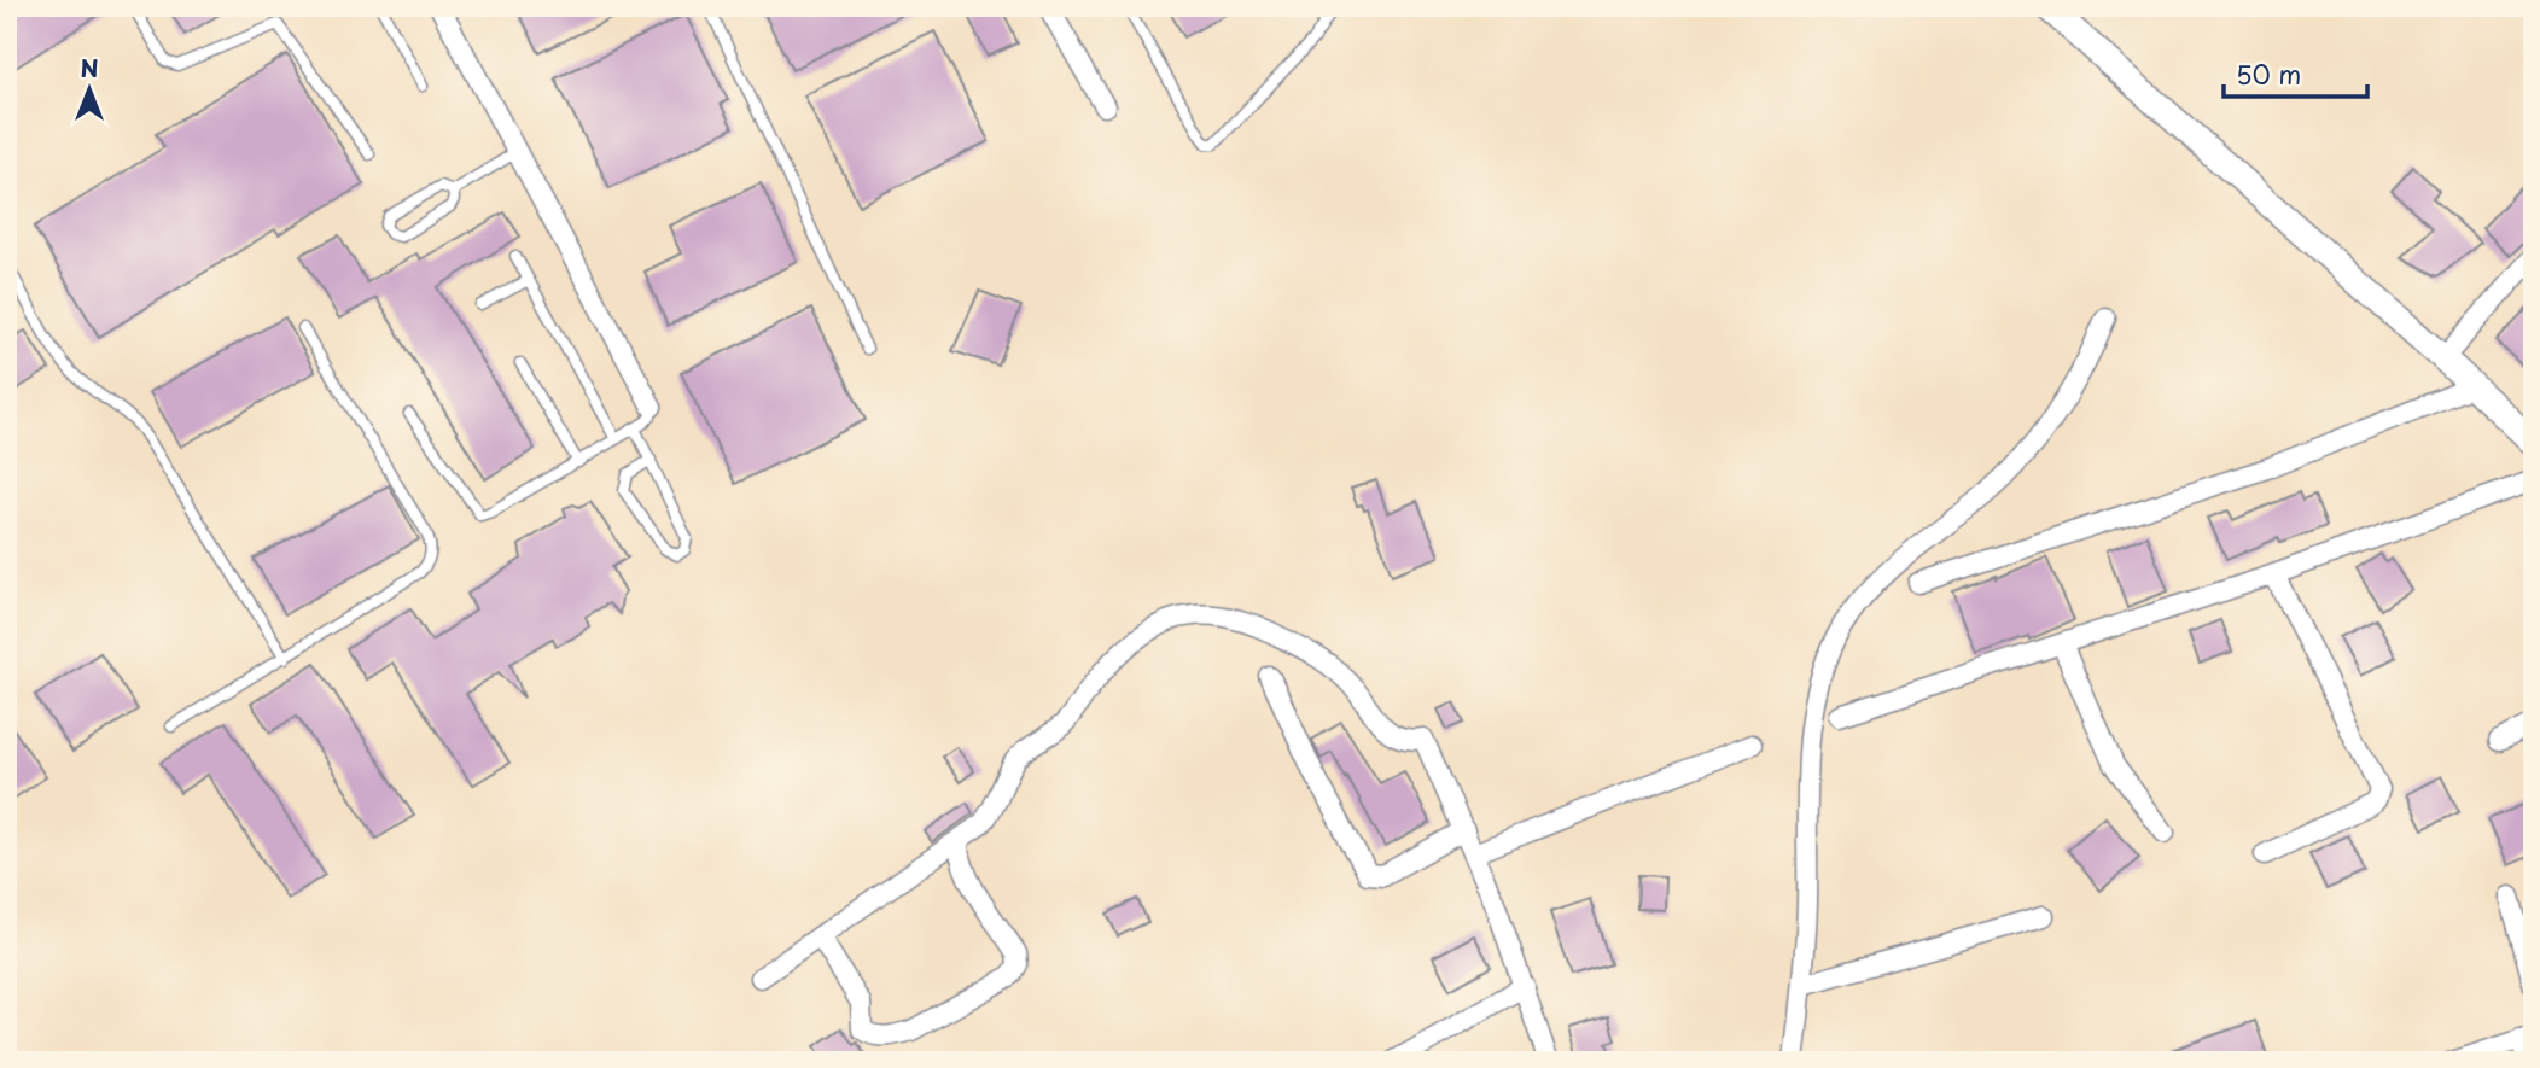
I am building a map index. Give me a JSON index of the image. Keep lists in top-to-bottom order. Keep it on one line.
{"scale_bar":"50 m","north":"top"}
